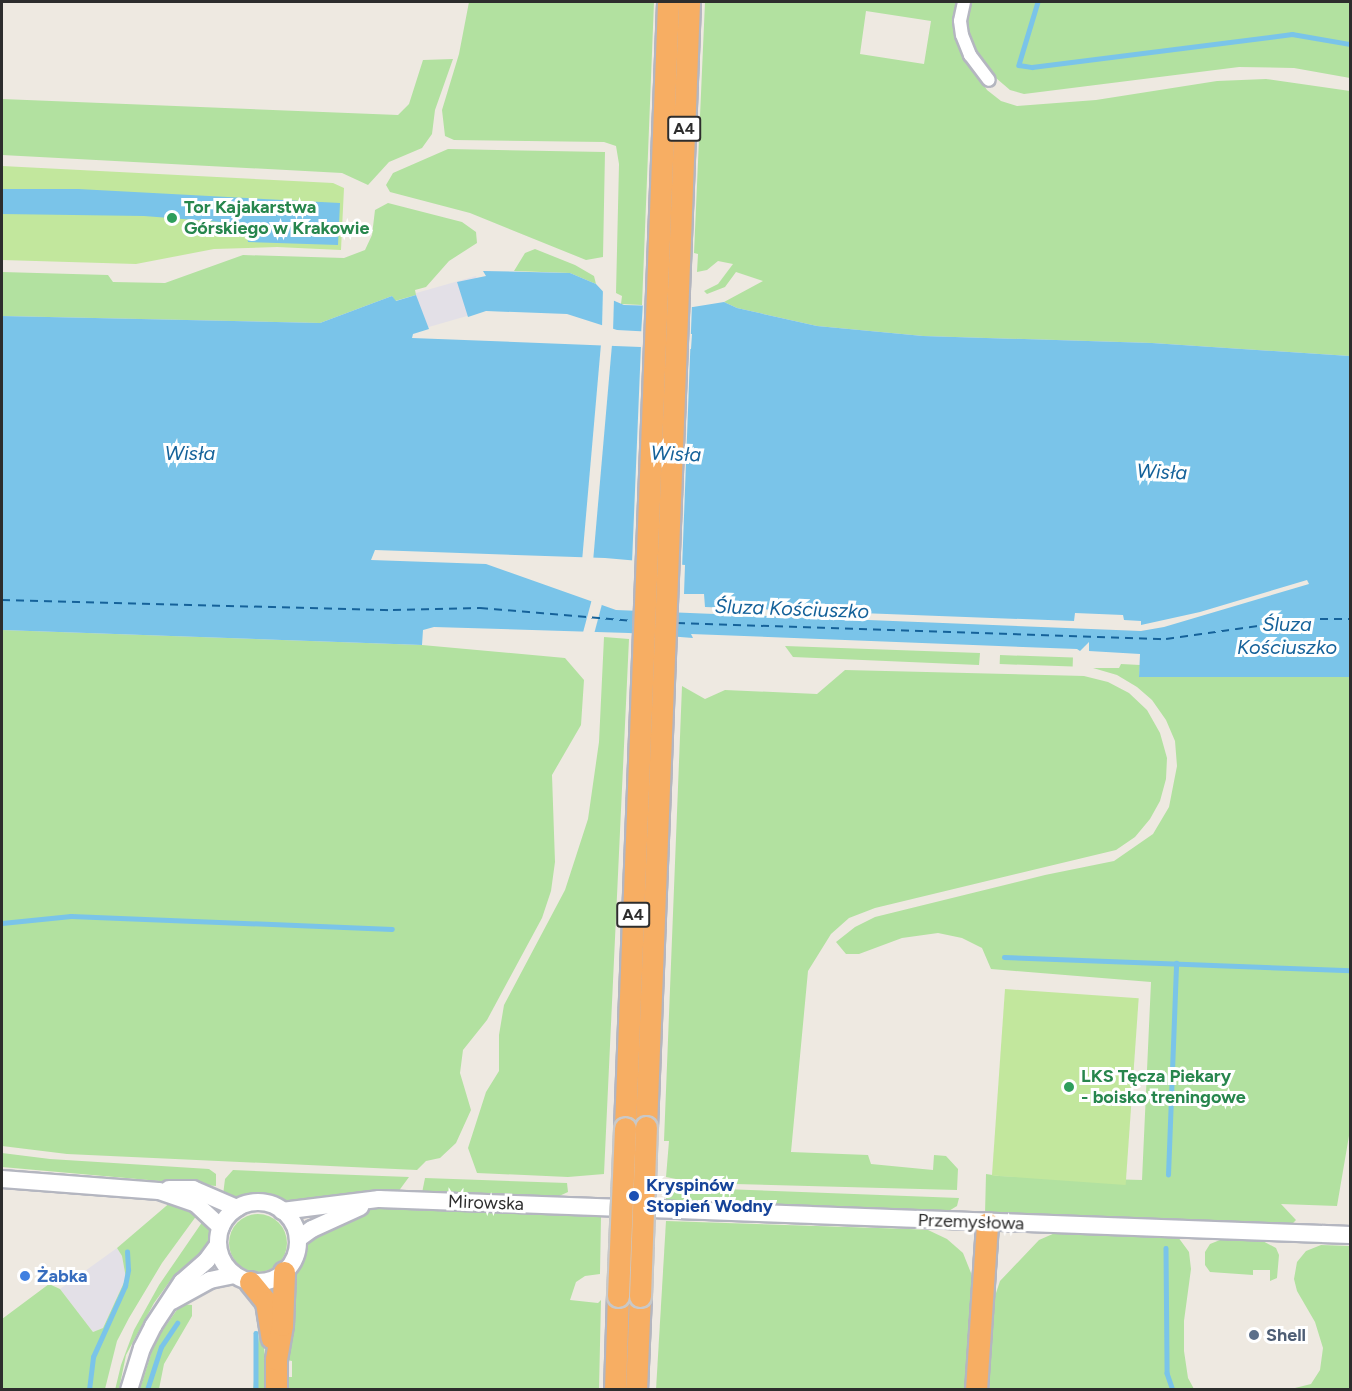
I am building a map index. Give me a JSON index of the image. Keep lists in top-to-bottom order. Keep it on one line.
{"streets":{"highway":["A4"],"main road":["Mirowska","Przemysłowa"]},"crossings":[["Mirowska","Przemysłowa"]],"water":["Wisła","Śluza Kościuszko"],"places":["Tor Kajakarstwa Górskiego w Krakowie","LKS Tęcza Piekary - boisko treningowe","Kryspinów Stopień Wodny","Żabka","Shell"]}
